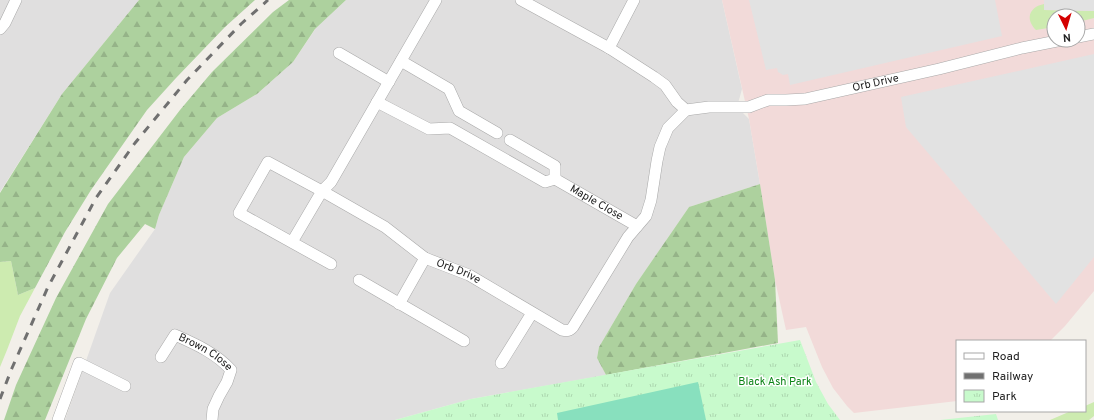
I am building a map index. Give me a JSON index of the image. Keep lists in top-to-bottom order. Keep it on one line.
{"streets":{"street":["Orb Drive","Maple Close","Brown Close"]},"crossings":[["Orb Drive","Maple Close"]],"parks":["Black Ash Park"],"legend":["Road","Railway","Park"],"north":"bottom"}
